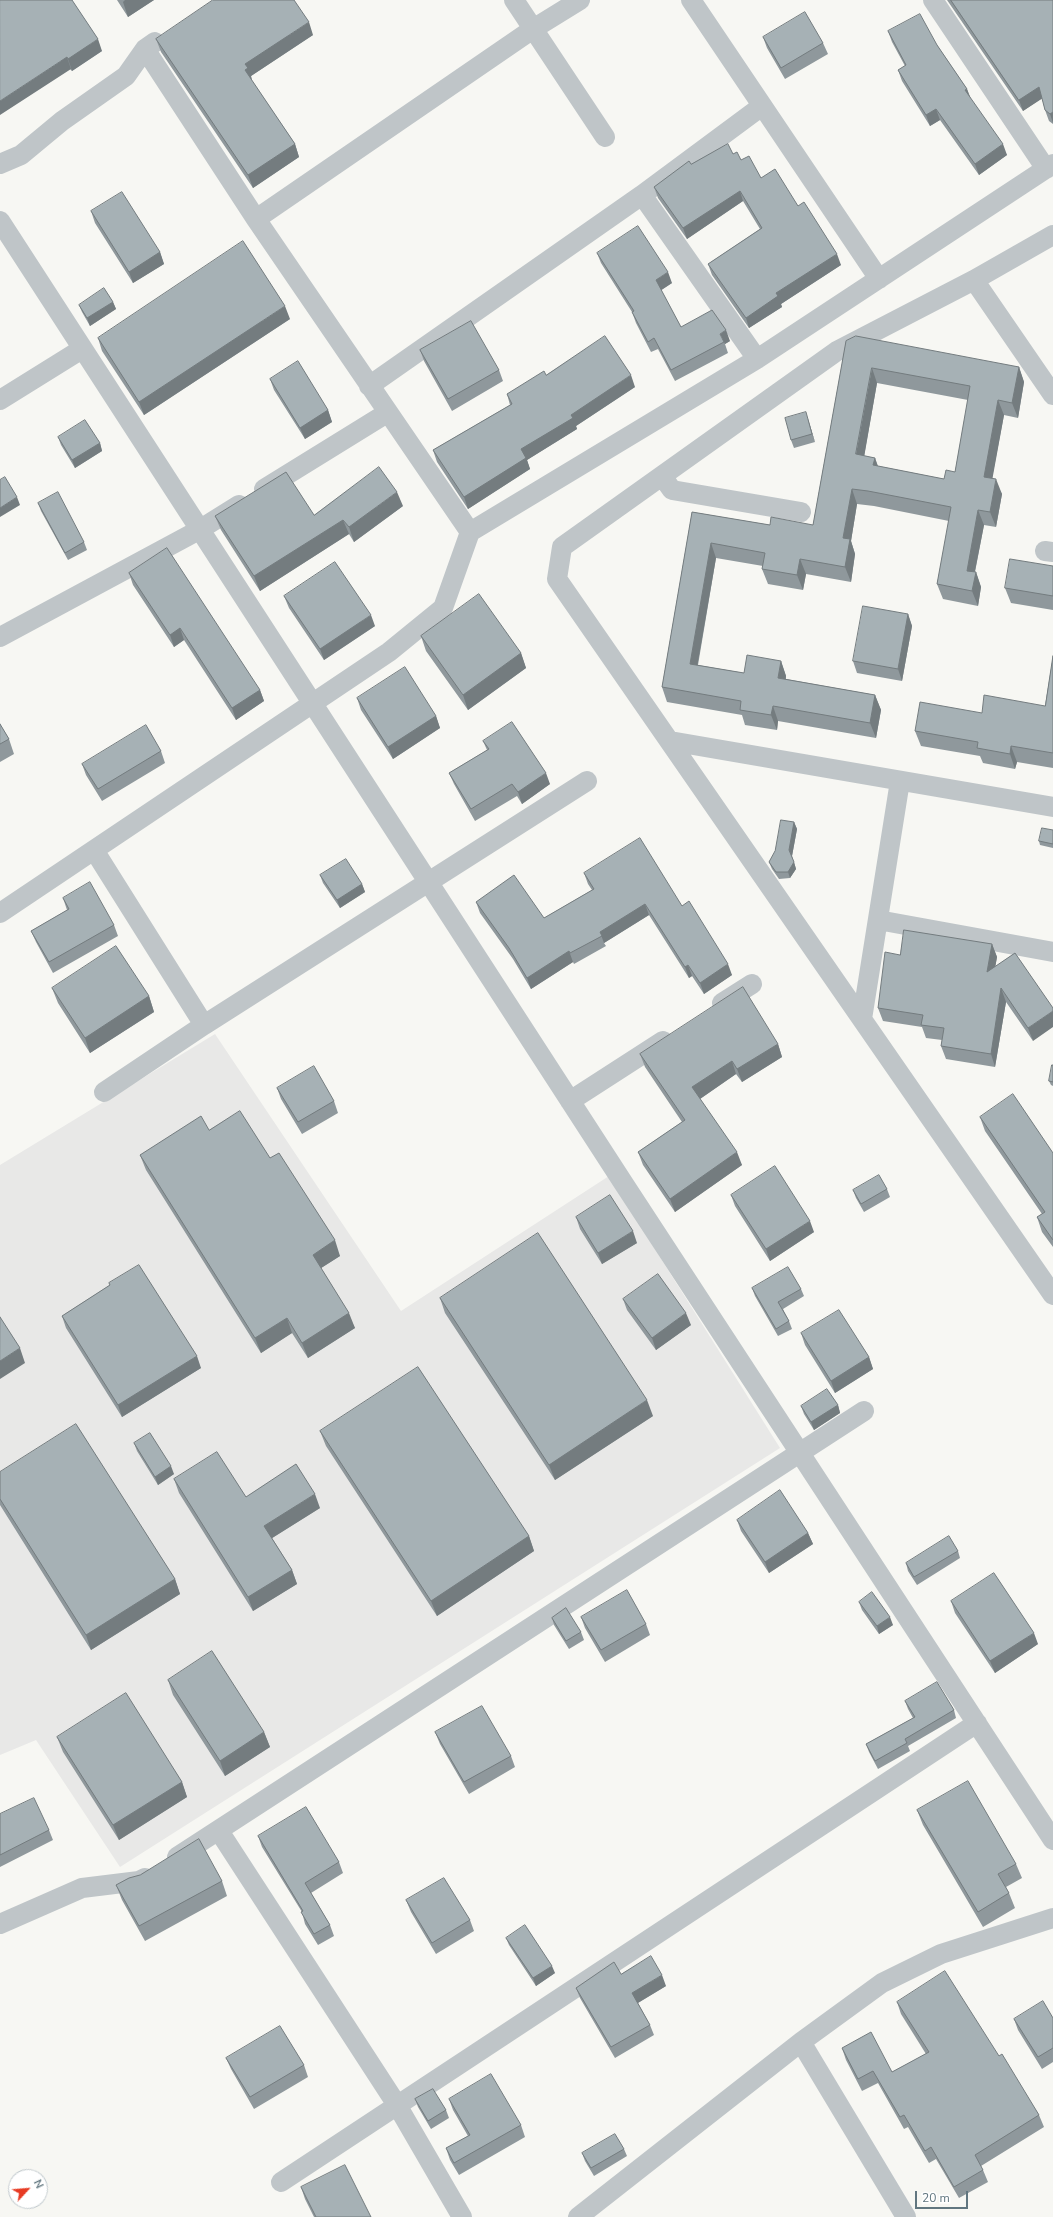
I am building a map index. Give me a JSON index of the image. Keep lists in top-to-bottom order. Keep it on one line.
{"scale_bar":"20 m","north":"top right"}
